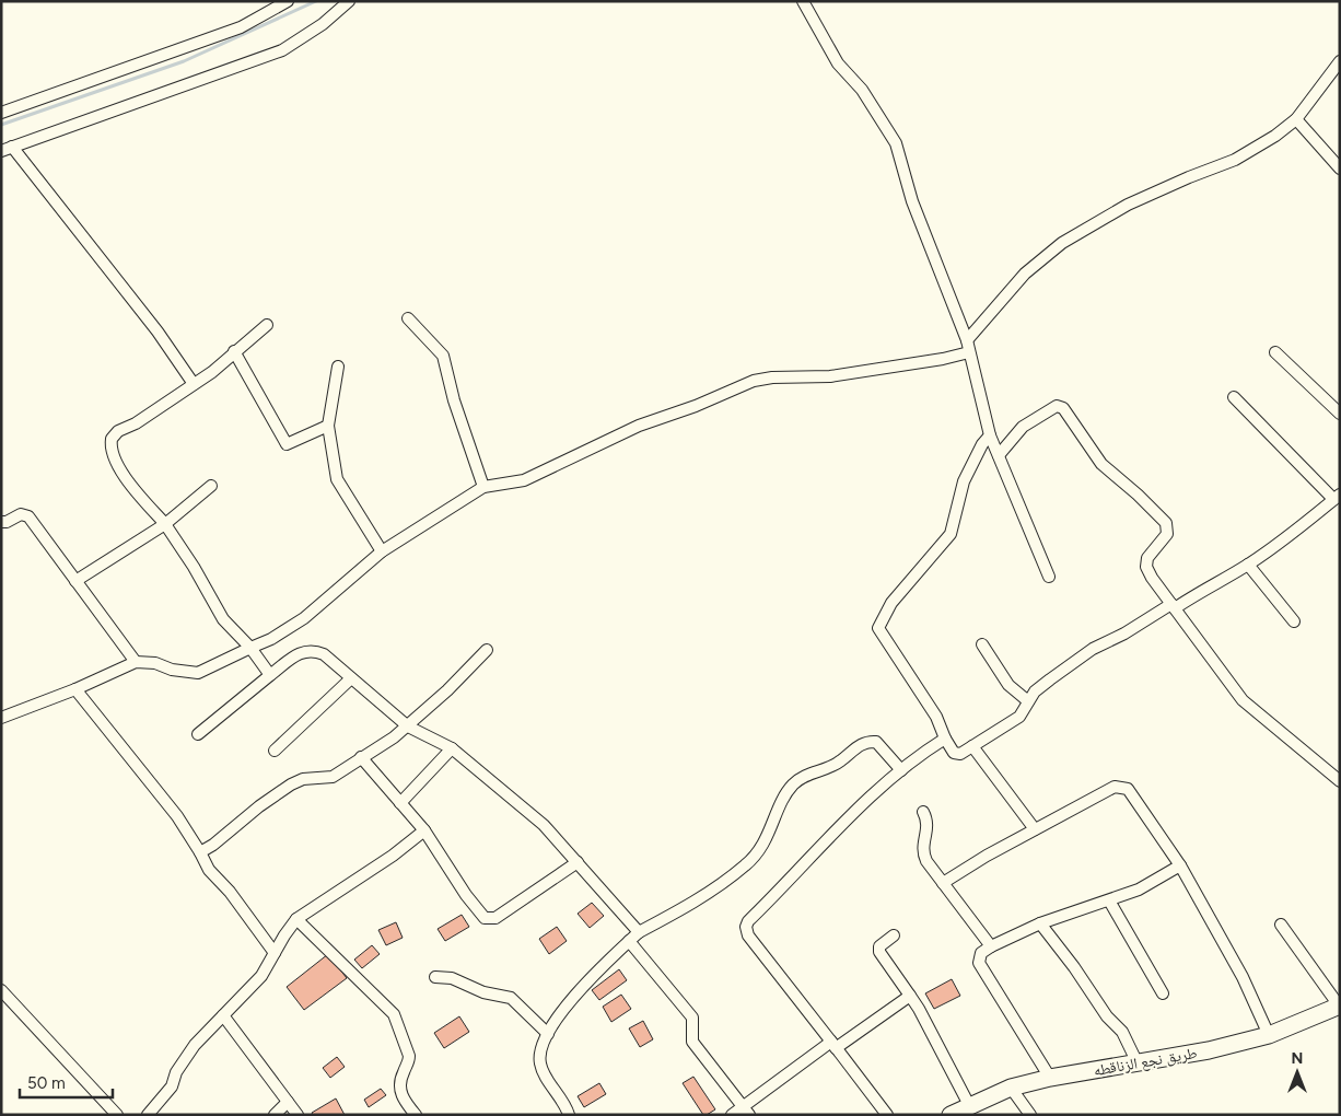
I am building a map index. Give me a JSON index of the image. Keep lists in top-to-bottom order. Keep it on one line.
{"streets":{"street":["طريق نجع الزناقطه"]},"scale_bar":"50 m","north":"top"}
